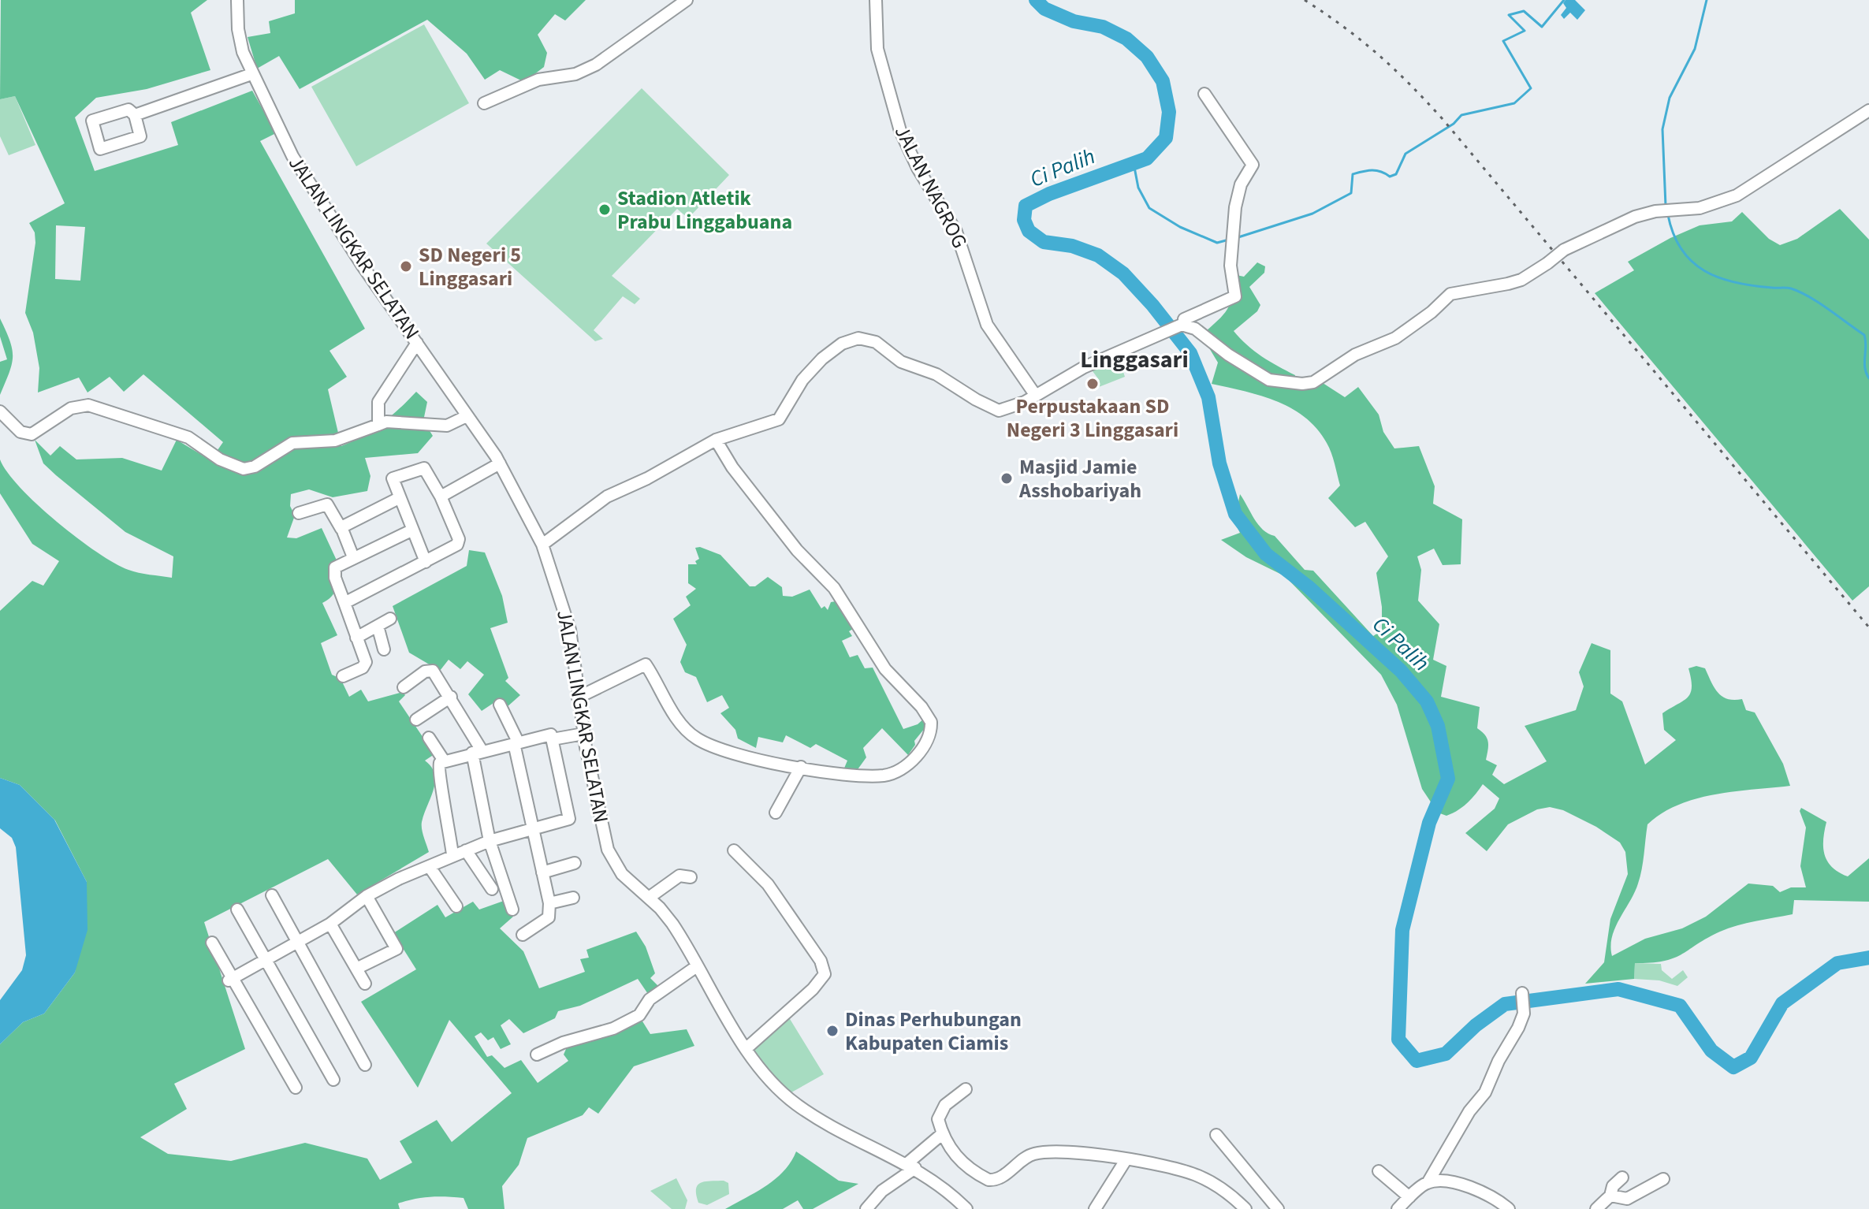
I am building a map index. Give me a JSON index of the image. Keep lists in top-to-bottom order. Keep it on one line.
{"streets":{"street":["JALAN NAGROG","JALAN LINGKAR SELATAN"]},"districts":["Linggasari"],"water":["Ci Palih"],"places":["Stadion Atletik Prabu Linggabuana","SD Negeri 5 Linggasari","Perpustakaan SD Negeri 3 Linggasari","Masjid Jamie Asshobariyah","Dinas Perhubungan Kabupaten Ciamis"]}
